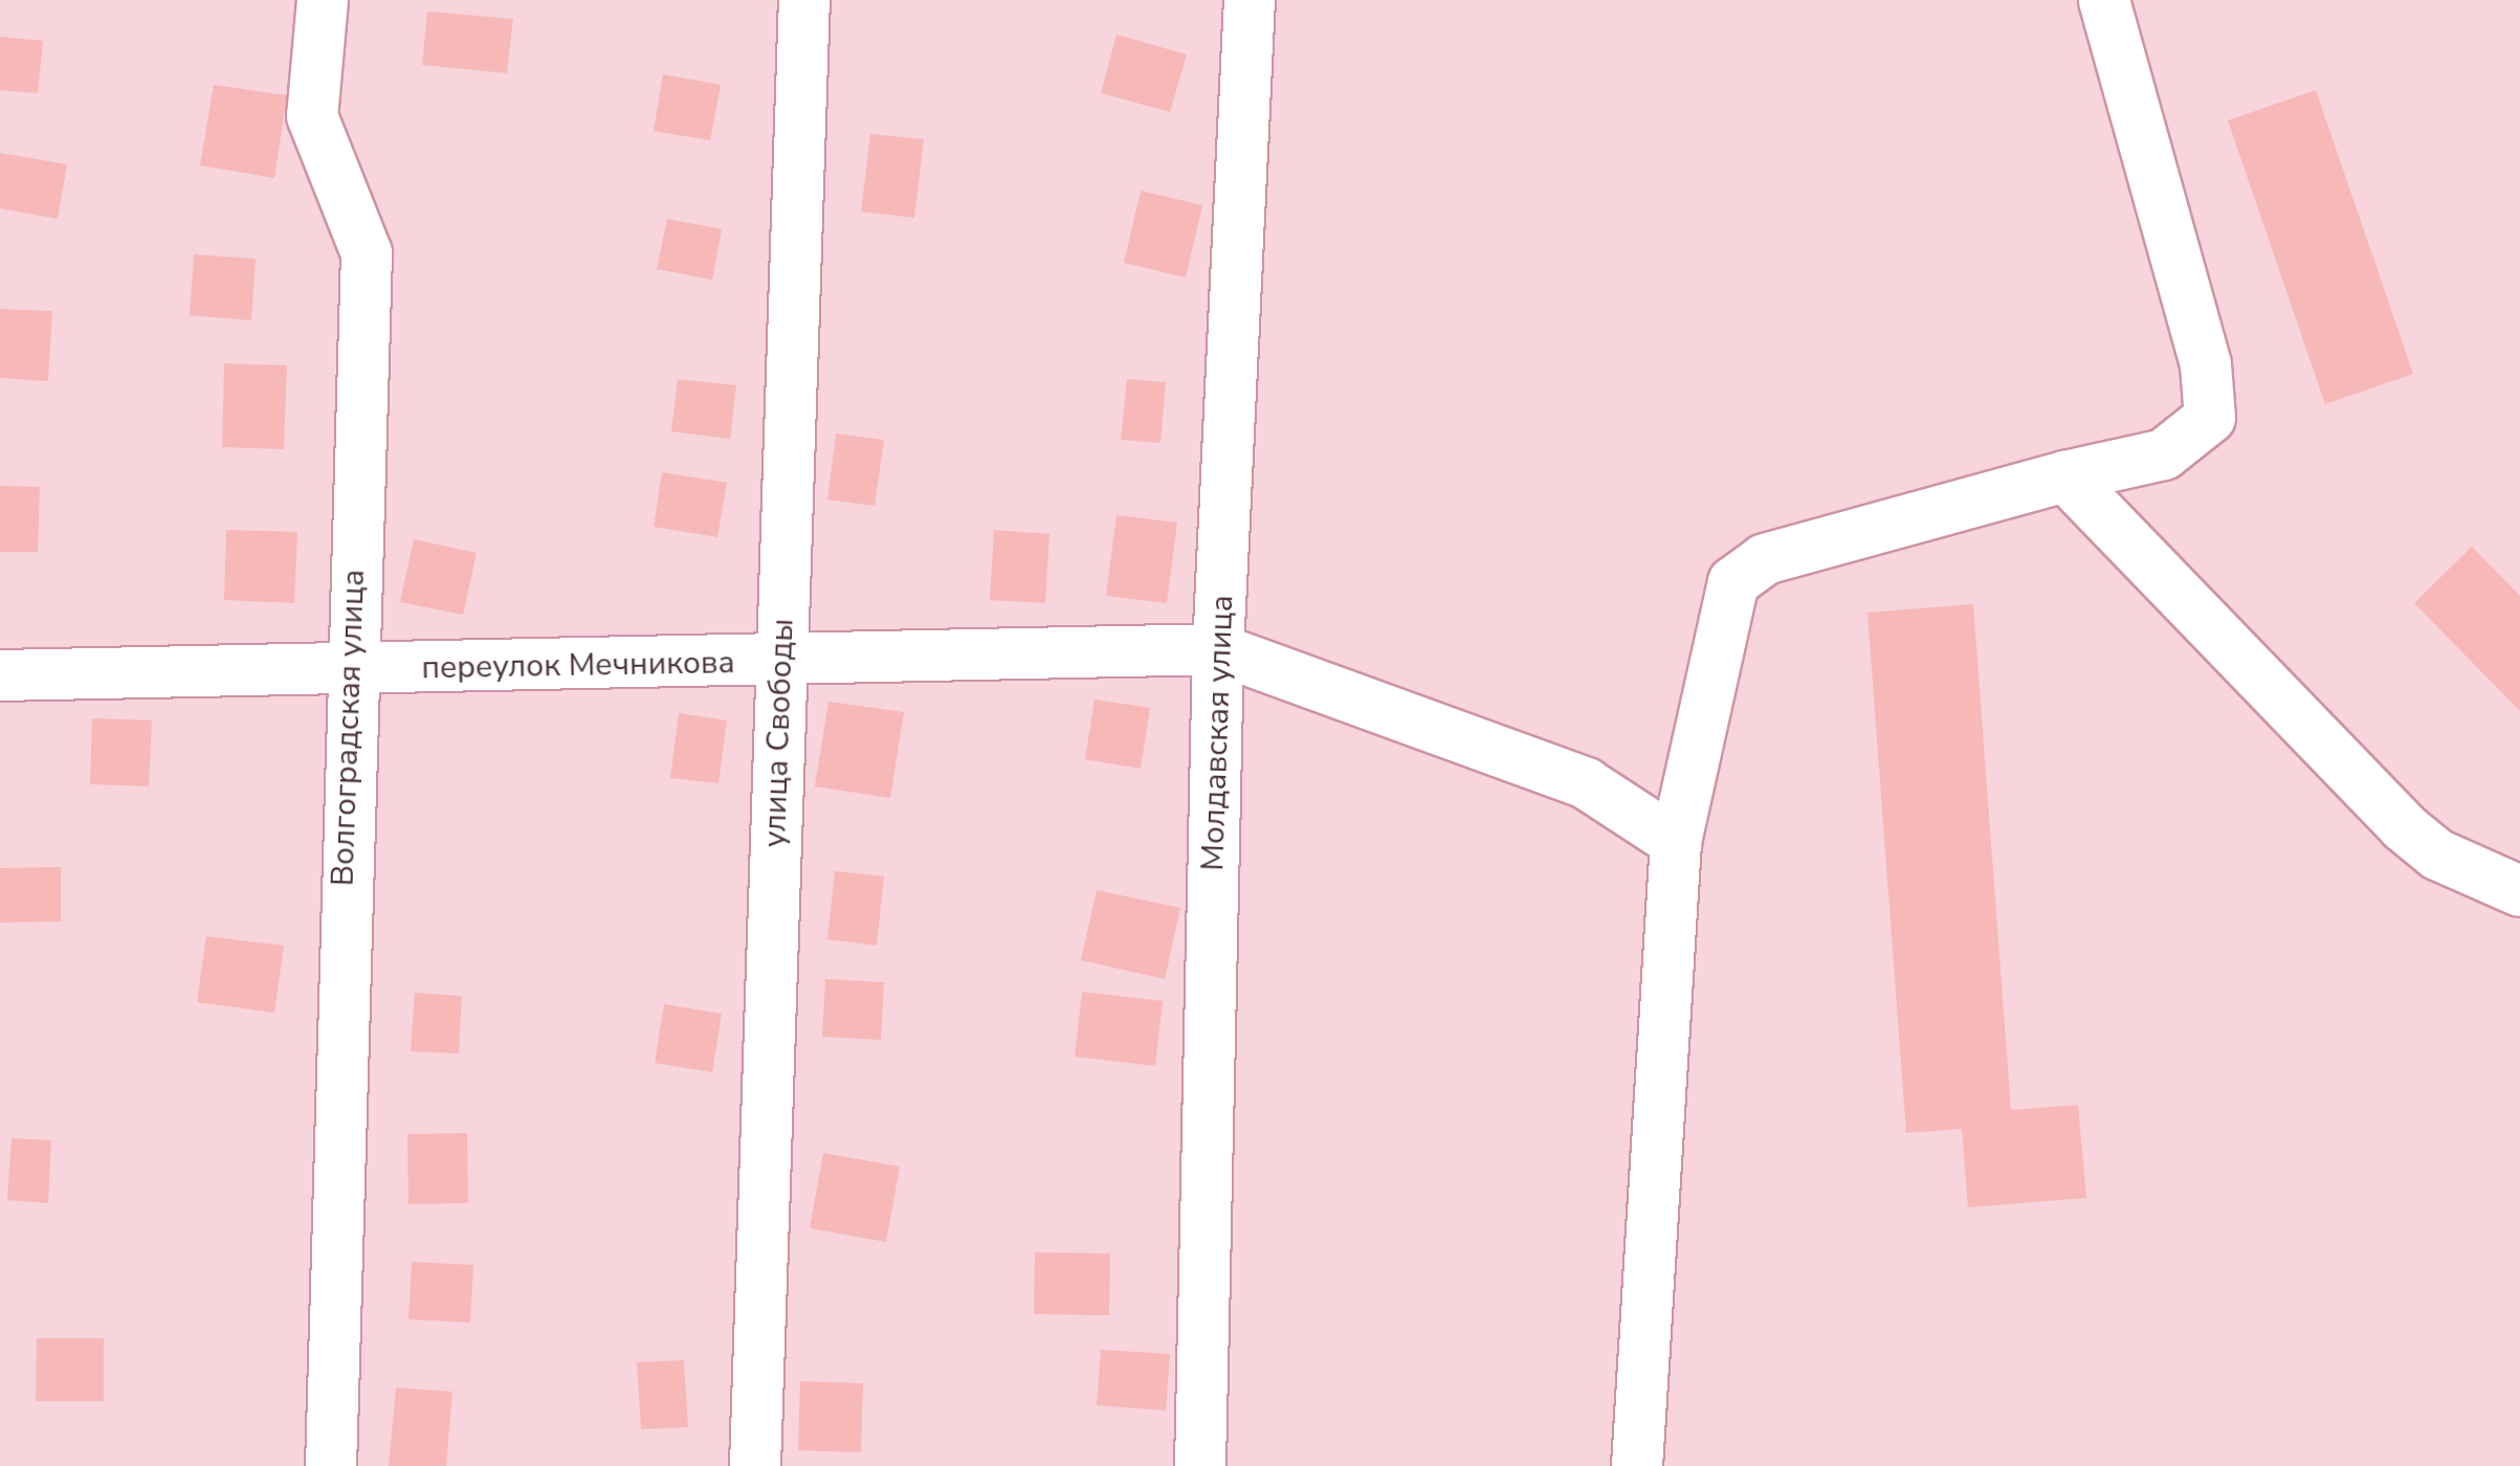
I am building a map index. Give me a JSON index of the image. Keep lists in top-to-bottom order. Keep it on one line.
{"streets":{"street":["переулок Мечникова","Волгоградская улица","улица Свободы","Молдавская улица"]},"crossings":[["переулок Мечникова","Волгоградская улица"],["переулок Мечникова","улица Свободы"],["переулок Мечникова","Молдавская улица"]]}
